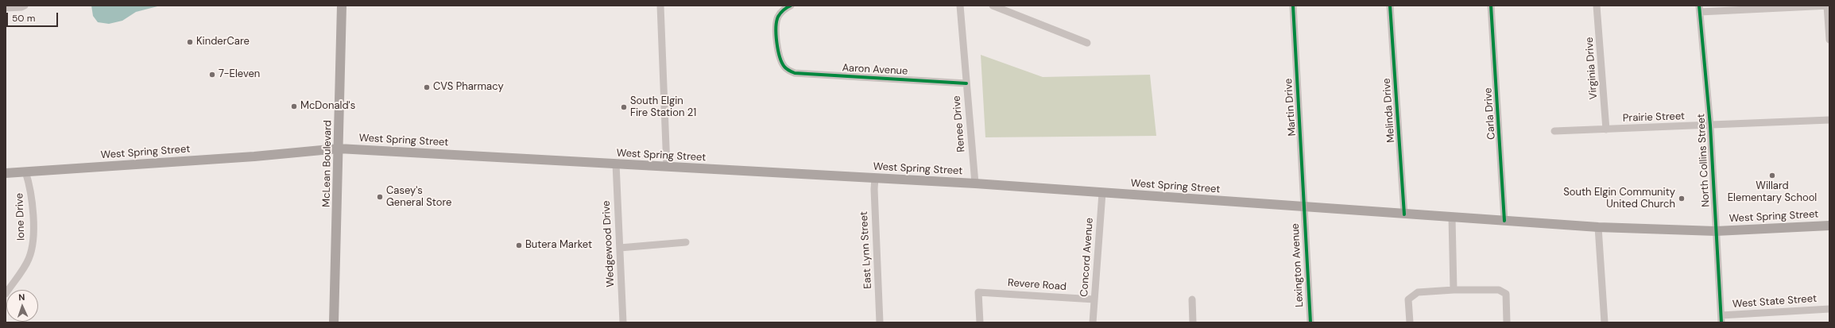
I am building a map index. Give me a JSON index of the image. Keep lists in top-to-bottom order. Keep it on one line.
{"streets":{"main road":["West Spring Street","McLean Boulevard"],"street":["Virginia Drive","Aaron Avenue","Martin Drive","Melinda Drive","Carla Drive","Prairie Street","Renee Drive","North Collins Street","Ione Drive","Wedgewood Drive","East Lynn Street","Concord Avenue","Lexington Avenue","Revere Road","West State Street"]},"crossings":[["Virginia Drive","Prairie Street"],["Aaron Avenue","Renee Drive"],["Martin Drive","West Spring Street"],["Martin Drive","Lexington Avenue"],["Melinda Drive","West Spring Street"],["Carla Drive","West Spring Street"],["Prairie Street","North Collins Street"],["Renee Drive","West Spring Street"],["West Spring Street","North Collins Street"],["West Spring Street","McLean Boulevard"],["West Spring Street","Ione Drive"],["West Spring Street","Wedgewood Drive"],["West Spring Street","East Lynn Street"],["West Spring Street","Concord Avenue"],["West Spring Street","Lexington Avenue"],["North Collins Street","West State Street"],["Concord Avenue","Revere Road"]],"places":["KinderCare","7-Eleven","CVS Pharmacy","McDonald's","South Elgin Fire Station 21","Willard Elementary School","Casey's General Store","South Elgin Community United Church","Butera Market"],"scale_bar":"50 m","north":"top"}
